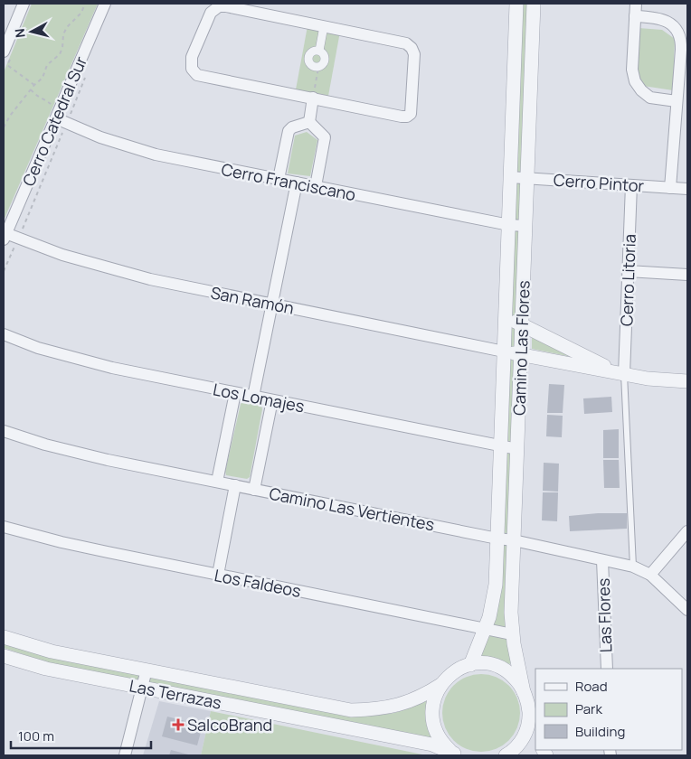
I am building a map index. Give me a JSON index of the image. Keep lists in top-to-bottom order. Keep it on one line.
{"streets":{"street":["Cerro Catedral Sur","Cerro Franciscano","Cerro Pintor","Cerro Litoria","San Ramón","Camino Las Flores","Los Lomajes","Camino Las Vertientes","Los Faldeos","Las Flores","Las Terrazas"]},"crossings":[["Cerro Catedral Sur","Cerro Franciscano"],["Cerro Catedral Sur","San Ramón"],["Cerro Franciscano","Camino Las Flores"],["Cerro Pintor","Cerro Litoria"],["Cerro Pintor","Camino Las Flores"],["San Ramón","Camino Las Flores"],["Camino Las Flores","Los Lomajes"],["Camino Las Flores","Camino Las Vertientes"],["Camino Las Flores","Los Faldeos"],["Camino Las Flores","Las Terrazas"],["Camino Las Vertientes","Las Flores"]],"places":{"health":["SalcoBrand"]},"legend":["Road","Park","Building"],"scale_bar":"100 m","north":"left"}
